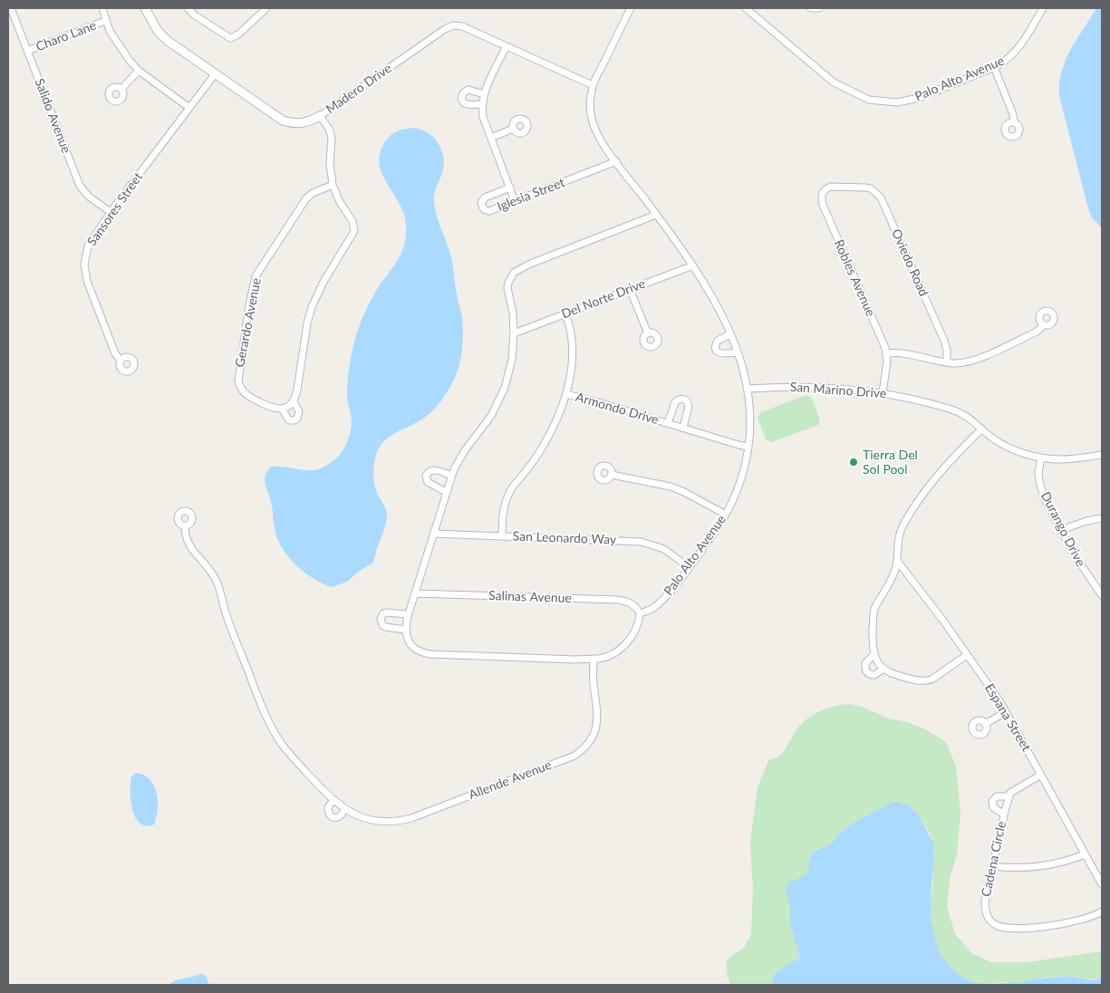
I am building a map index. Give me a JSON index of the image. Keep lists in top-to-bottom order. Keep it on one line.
{"streets":{"street":["Charo Lane","Palo Alto Avenue","Madero Drive","Salido Avenue","Iglesia Street","Sansores Street","Oviedo Road","Robles Avenue","Del Norte Drive","Gerardo Avenue","San Marino Drive","Armondo Drive","Durango Drive","San Leonardo Way","Salinas Avenue","Espana Street","Allende Avenue","Cadena Circle"]},"crossings":[["Charo Lane","Salido Avenue"],["Palo Alto Avenue","Madero Drive"],["Palo Alto Avenue","Iglesia Street"],["Palo Alto Avenue","Del Norte Drive"],["Palo Alto Avenue","San Marino Drive"],["Palo Alto Avenue","Armondo Drive"],["Palo Alto Avenue","San Leonardo Way"],["Palo Alto Avenue","Salinas Avenue"],["Madero Drive","Sansores Street"],["Salido Avenue","Sansores Street"],["Oviedo Road","Robles Avenue"],["San Marino Drive","Durango Drive"],["Espana Street","Cadena Circle"]],"places":["Tierra Del Sol Pool"]}
